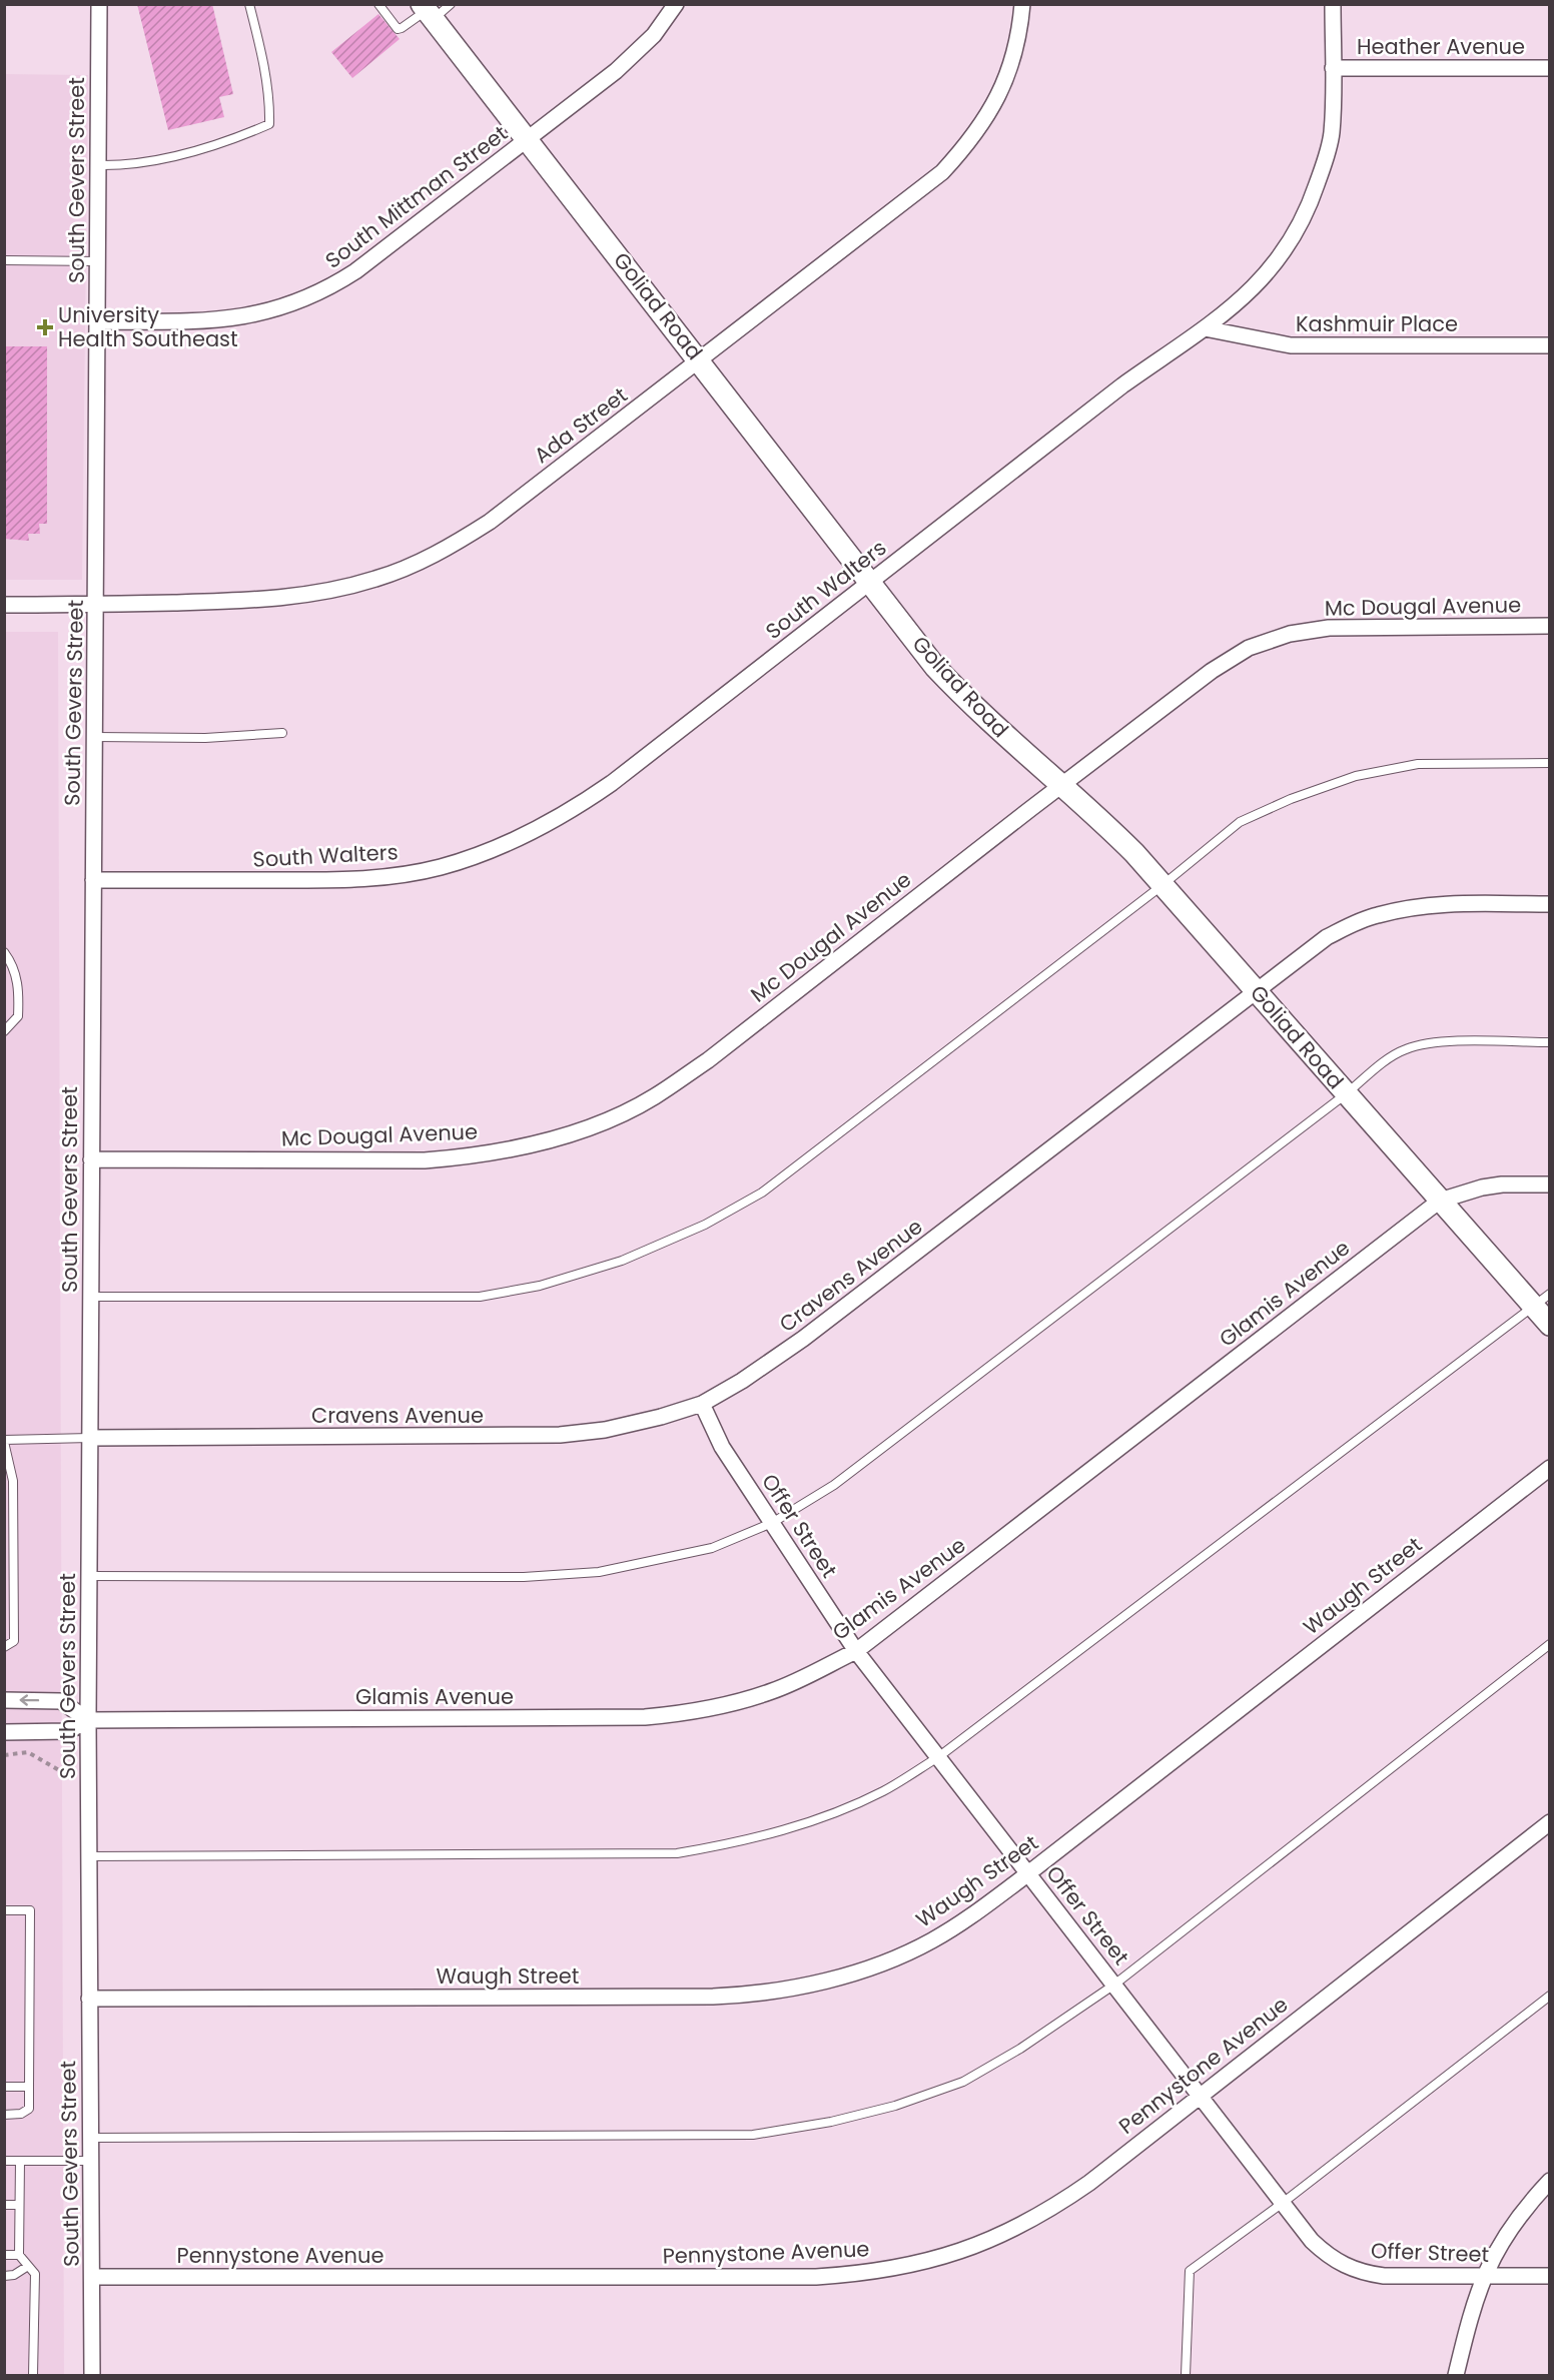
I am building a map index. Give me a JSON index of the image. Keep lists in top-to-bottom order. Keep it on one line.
{"streets":{"main road":["Goliad Road"],"street":["Heather Avenue","South Gevers Street","South Mittman Street","Kashmuir Place","Ada Street","South Walters","Mc Dougal Avenue","Cravens Avenue","Glamis Avenue","Offer Street","Waugh Street","Pennystone Avenue"]},"crossings":[["Heather Avenue","South Walters"],["South Gevers Street","South Mittman Street"],["South Gevers Street","Ada Street"],["South Gevers Street","South Walters"],["South Gevers Street","Mc Dougal Avenue"],["South Gevers Street","Cravens Avenue"],["South Gevers Street","Glamis Avenue"],["South Gevers Street","Waugh Street"],["South Gevers Street","Pennystone Avenue"],["South Mittman Street","Goliad Road"],["Goliad Road","Ada Street"],["Goliad Road","South Walters"],["Goliad Road","Mc Dougal Avenue"],["Goliad Road","Cravens Avenue"],["Goliad Road","Glamis Avenue"],["Kashmuir Place","South Walters"],["Cravens Avenue","Offer Street"],["Glamis Avenue","Offer Street"],["Offer Street","Waugh Street"],["Offer Street","Pennystone Avenue"]],"places":{"health":["University Health Southeast"]}}
